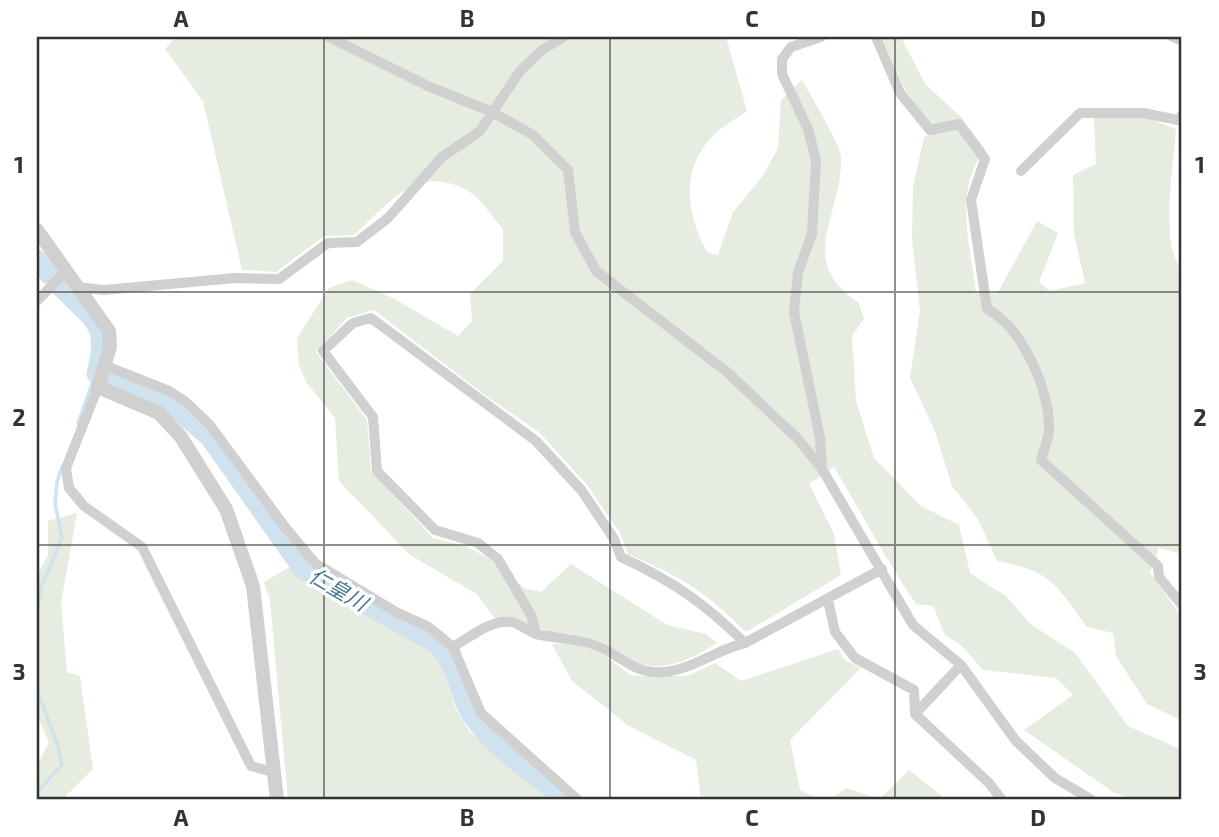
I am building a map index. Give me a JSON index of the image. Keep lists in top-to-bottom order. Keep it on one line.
{"water":["仁皇川"],"grid":{"columns":["A","B","C","D"],"rows":["1","2","3"]}}
